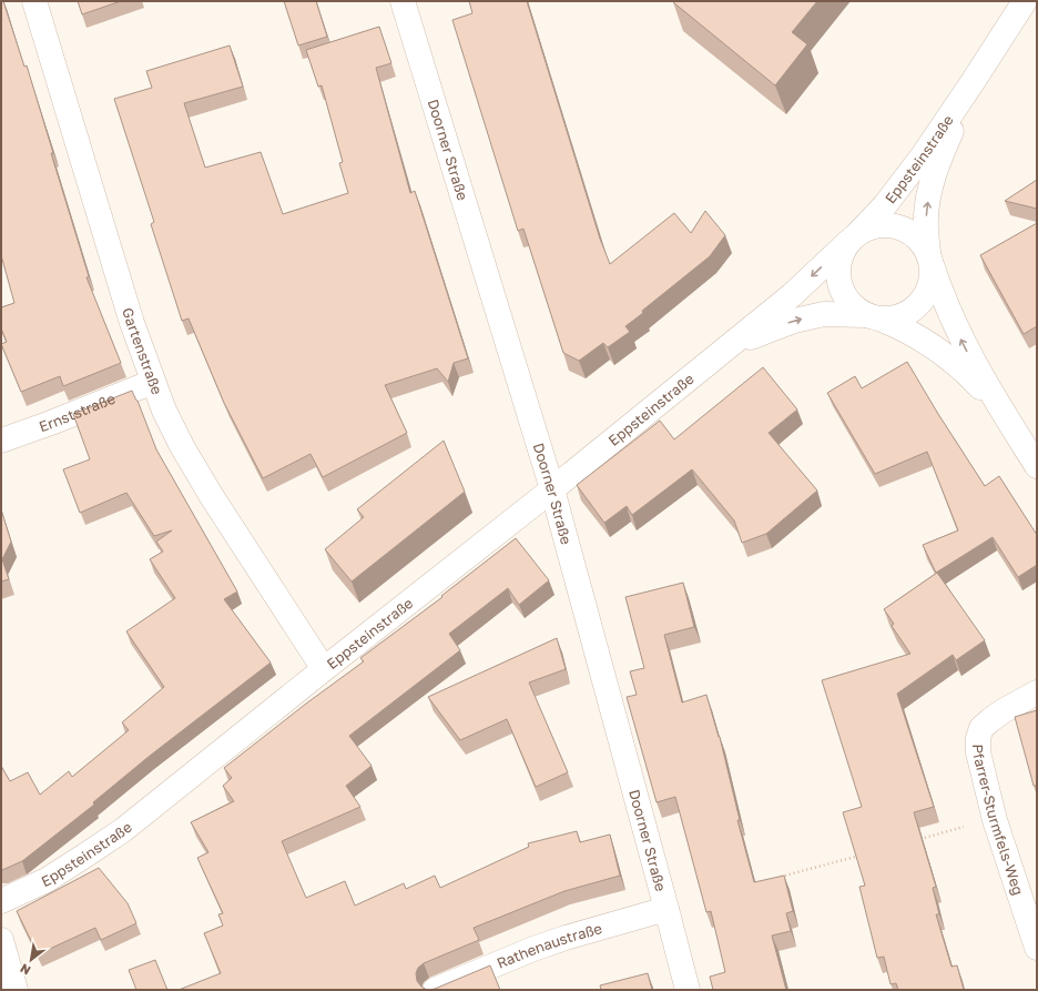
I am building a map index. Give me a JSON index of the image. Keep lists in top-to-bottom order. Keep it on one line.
{"streets":{"street":["Doorner Straße","Eppsteinstraße","Gartenstraße","Ernststraße","Pfarrer-Sturmfels-Weg","Rathenaustraße"]},"crossings":[["Doorner Straße","Eppsteinstraße"],["Doorner Straße","Rathenaustraße"],["Eppsteinstraße","Gartenstraße"],["Gartenstraße","Ernststraße"]],"north":"bottom left"}
